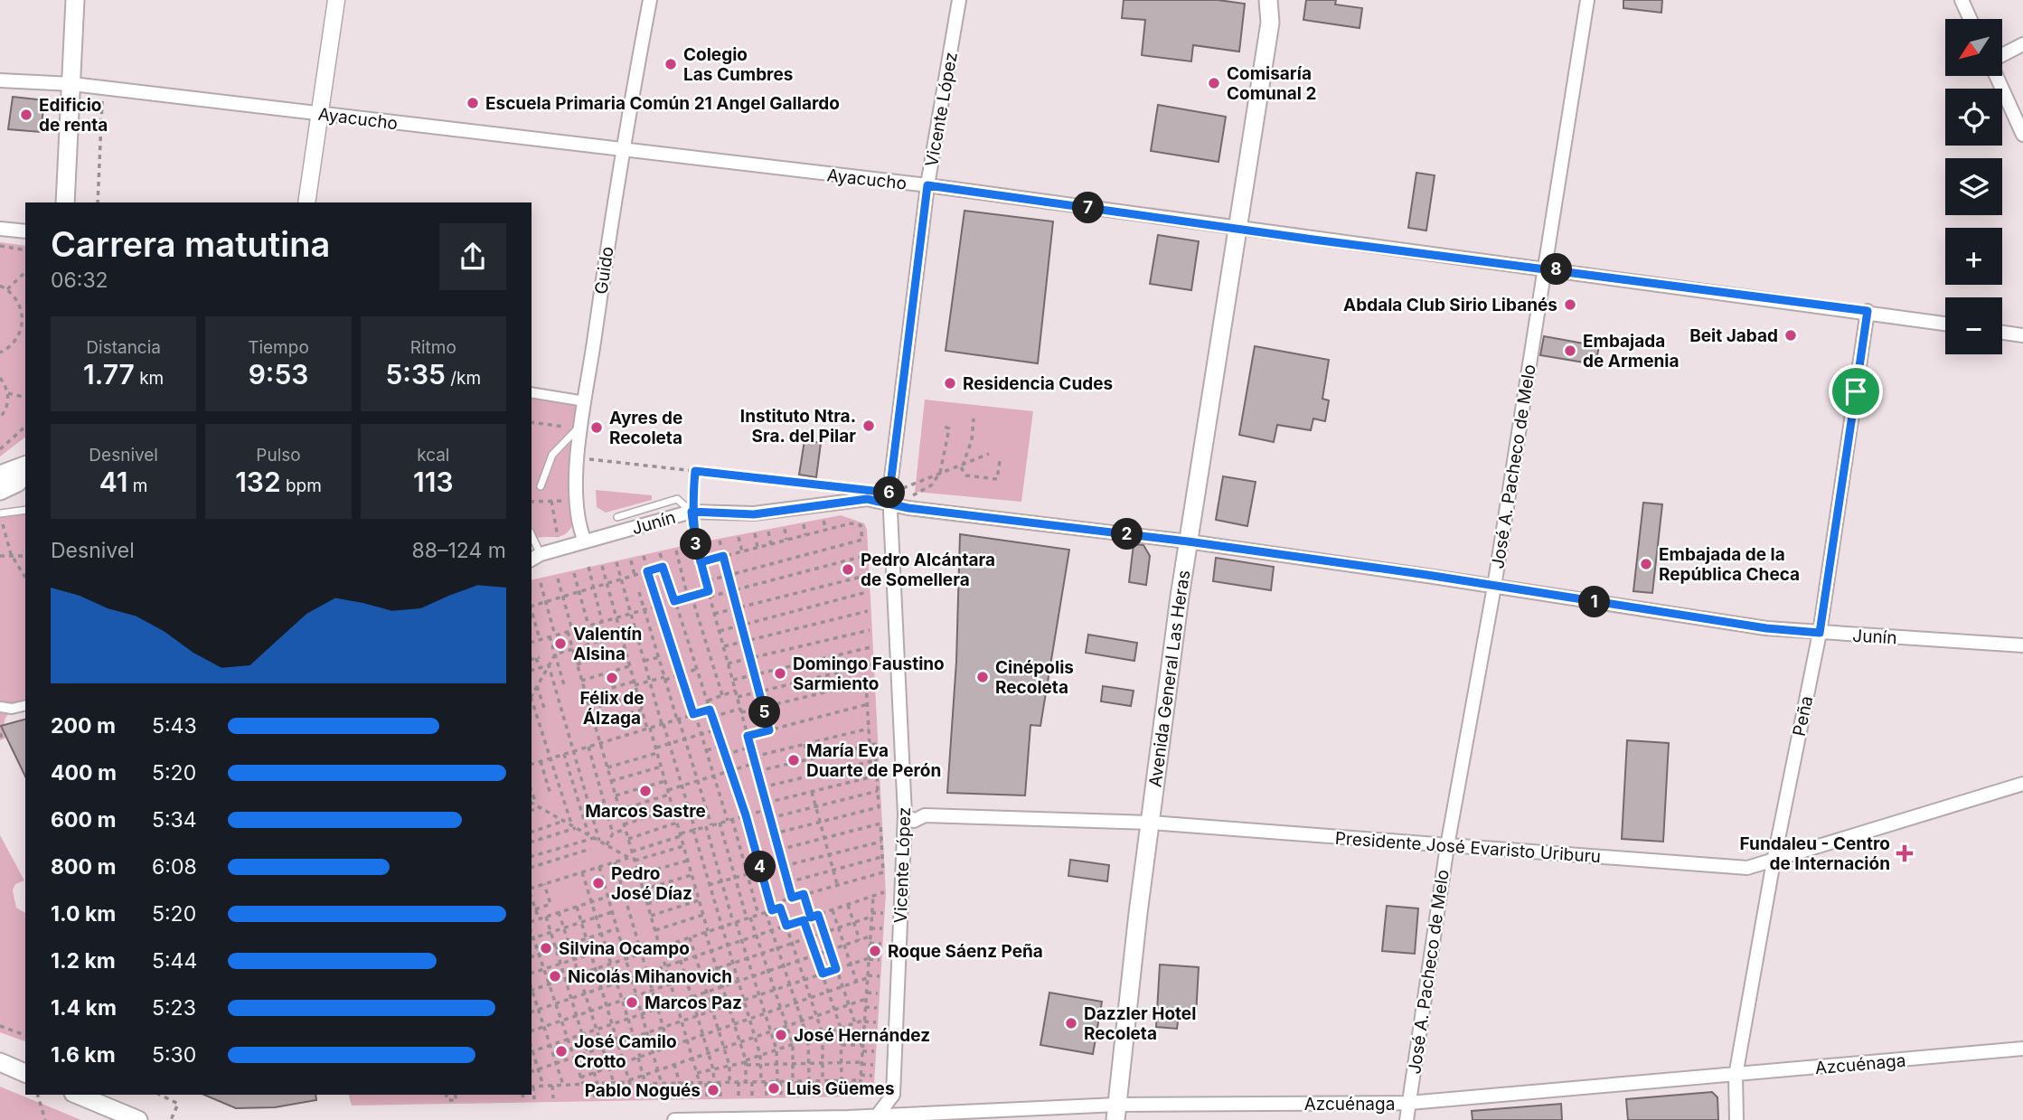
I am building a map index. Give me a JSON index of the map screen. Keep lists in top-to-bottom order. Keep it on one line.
{"streets":{"main road":["Avenida General Las Heras"],"street":["Vicente López","Ayacucho","Guido","José A. Pacheco de Melo","Junín","Peña","Presidente José Evaristo Uriburu","Azcuénaga"]},"crossings":[["Vicente López","Ayacucho"],["Vicente López","Junín"],["Vicente López","Presidente José Evaristo Uriburu"],["Vicente López","Azcuénaga"],["Ayacucho","Guido"],["Ayacucho","José A. Pacheco de Melo"],["Ayacucho","Avenida General Las Heras"],["Ayacucho","Peña"],["Guido","Junín"],["José A. Pacheco de Melo","Junín"],["José A. Pacheco de Melo","Presidente José Evaristo Uriburu"],["José A. Pacheco de Melo","Azcuénaga"],["Junín","Avenida General Las Heras"],["Junín","Peña"],["Avenida General Las Heras","Presidente José Evaristo Uriburu"],["Avenida General Las Heras","Azcuénaga"],["Peña","Presidente José Evaristo Uriburu"],["Peña","Azcuénaga"]],"places":{"other":["Colegio Las Cumbres","Comisaría Comunal 2","Escuela Primaria Común 21 Angel Gallardo","Edificio de renta","Abdala Club Sirio Libanés","Beit Jabad","Embajada de Armenia","Residencia Cudes","Instituto Ntra. Sra. del Pilar","Ayres de Recoleta","Embajada de la República Checa","Pedro Alcántara de Somellera","Valentín Alsina","Domingo Faustino Sarmiento","Cinépolis Recoleta","Félix de Álzaga","María Eva Duarte de Perón","Marcos Sastre","Pedro José Díaz","Silvina Ocampo","Roque Sáenz Peña","Nicolás Mihanovich","Marcos Paz","Dazzler Hotel Recoleta","José Hernández","José Camilo Crotto","Luis Güemes","Pablo Nogués"],"health":["Fundaleu - Centro de Internación"]},"north":"bottom left","page":{"map_buttons":["+","−"],"pins":["7","8","6","2","3","1","5","4"],"heading":["Carrera matutina","06:32"],"stats":[["Distancia","1.77 km"],["Tiempo","9:53"],["Ritmo","5:35 /km"],["Desnivel","41 m"],["Pulso","132 bpm"],["kcal","113"]],"chart":["Desnivel","88–124 m"],"list":[{"name":"200 m","note":"5:43"},{"name":"400 m","note":"5:20"},{"name":"600 m","note":"5:34"},{"name":"800 m","note":"6:08"},{"name":"1.0 km","note":"5:20"},{"name":"1.2 km","note":"5:44"},{"name":"1.4 km","note":"5:23"},{"name":"1.6 km","note":"5:30"}]}}
